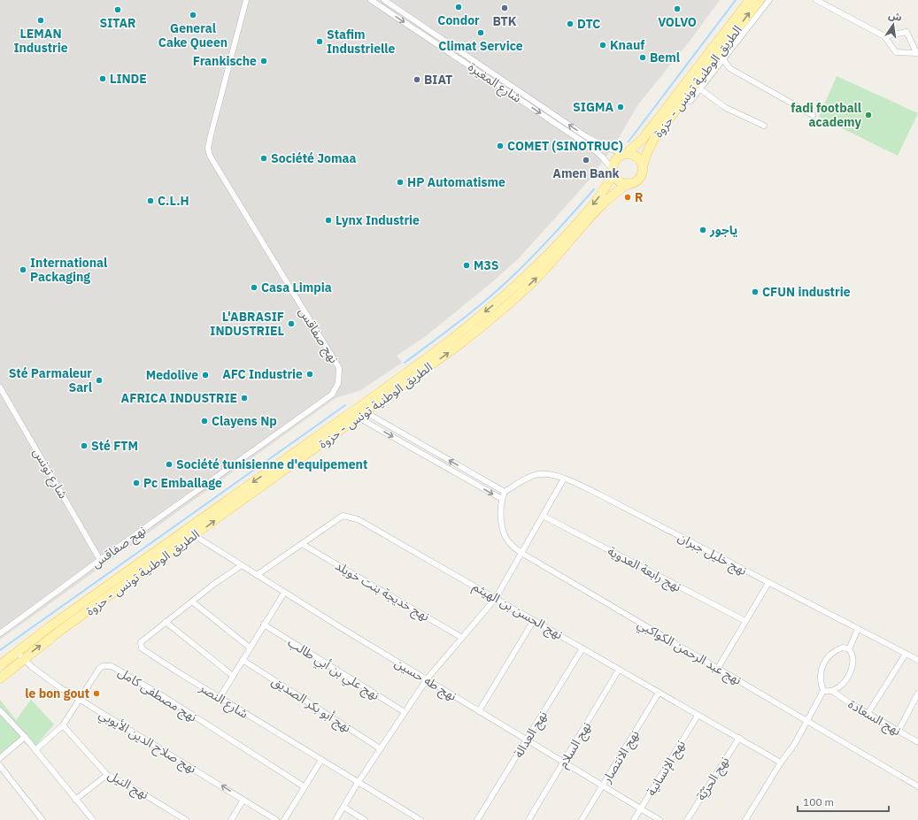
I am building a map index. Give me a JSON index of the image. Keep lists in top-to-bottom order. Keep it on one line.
{"streets":{"main road":["الطريق الوطنية تونس - حزوة"],"street":["شارع المغيرة","نهج صفاقس","شارع تونس","نهج خليل جبران","نهج رابعة العدوية","نهج خديجة بنت خويلد","نهج الحسن بن الهيثم","نهج عبد الرحمن الكواكبي","نهج علي بن أبي طالب","نهج طه حسين","نهج مصطفى كامل","شارع النصر","نهج أبو بكر الصديق","نهج السعادة","نهج العدالة","نهج صلاح الدين الأيوبي","نهج السلام","نهج الانتصار","نهج الإنسانية","نهج الحرّيّة","نهج النيل"]},"crossings":[["الطريق الوطنية تونس - حزوة","شارع المغيرة"],["الطريق الوطنية تونس - حزوة","نهج طه حسين"],["الطريق الوطنية تونس - حزوة","نهج صلاح الدين الأيوبي"],["نهج صفاقس","شارع تونس"],["نهج خليل جبران","نهج عبد الرحمن الكواكبي"],["نهج خديجة بنت خويلد","نهج الحسن بن الهيثم"],["نهج الحسن بن الهيثم","نهج طه حسين"],["نهج الحسن بن الهيثم","نهج العدالة"],["نهج الحسن بن الهيثم","نهج السلام"],["نهج الحسن بن الهيثم","نهج الانتصار"],["نهج الحسن بن الهيثم","نهج الإنسانية"],["نهج الحسن بن الهيثم","نهج الحرّيّة"],["نهج طه حسين","شارع النصر"],["نهج طه حسين","نهج العدالة"],["نهج طه حسين","نهج السلام"],["نهج طه حسين","نهج الانتصار"],["نهج طه حسين","نهج الإنسانية"],["نهج مصطفى كامل","نهج صلاح الدين الأيوبي"],["نهج مصطفى كامل","نهج النيل"]],"one_way":["نهج صلاح الدين الأيوبي"],"places":["Condor","BTK","VOLVO","SITAR","General Cake Queen","LEMAN Industrie","DTC","Climat Service","Stafim Industrielle","Knauf","Beml","Frankische","LINDE","BIAT","SIGMA","fadi football academy","COMET (SINOTRUC)","Société Jomaa","Amen Bank","HP Automatisme","R","C.L.H","Lynx Industrie","ياجور","M3S","International Packaging","Casa Limpia","CFUN industrie","L'ABRASIF INDUSTRIEL","AFC Industrie","Medolive","Sté Parmaleur Sarl","AFRICA INDUSTRIE","Clayens Np","Sté FTM","Société tunisienne d'equipement","Pc Emballage","le bon gout"],"scale_bar":"100 m","north":"top"}
